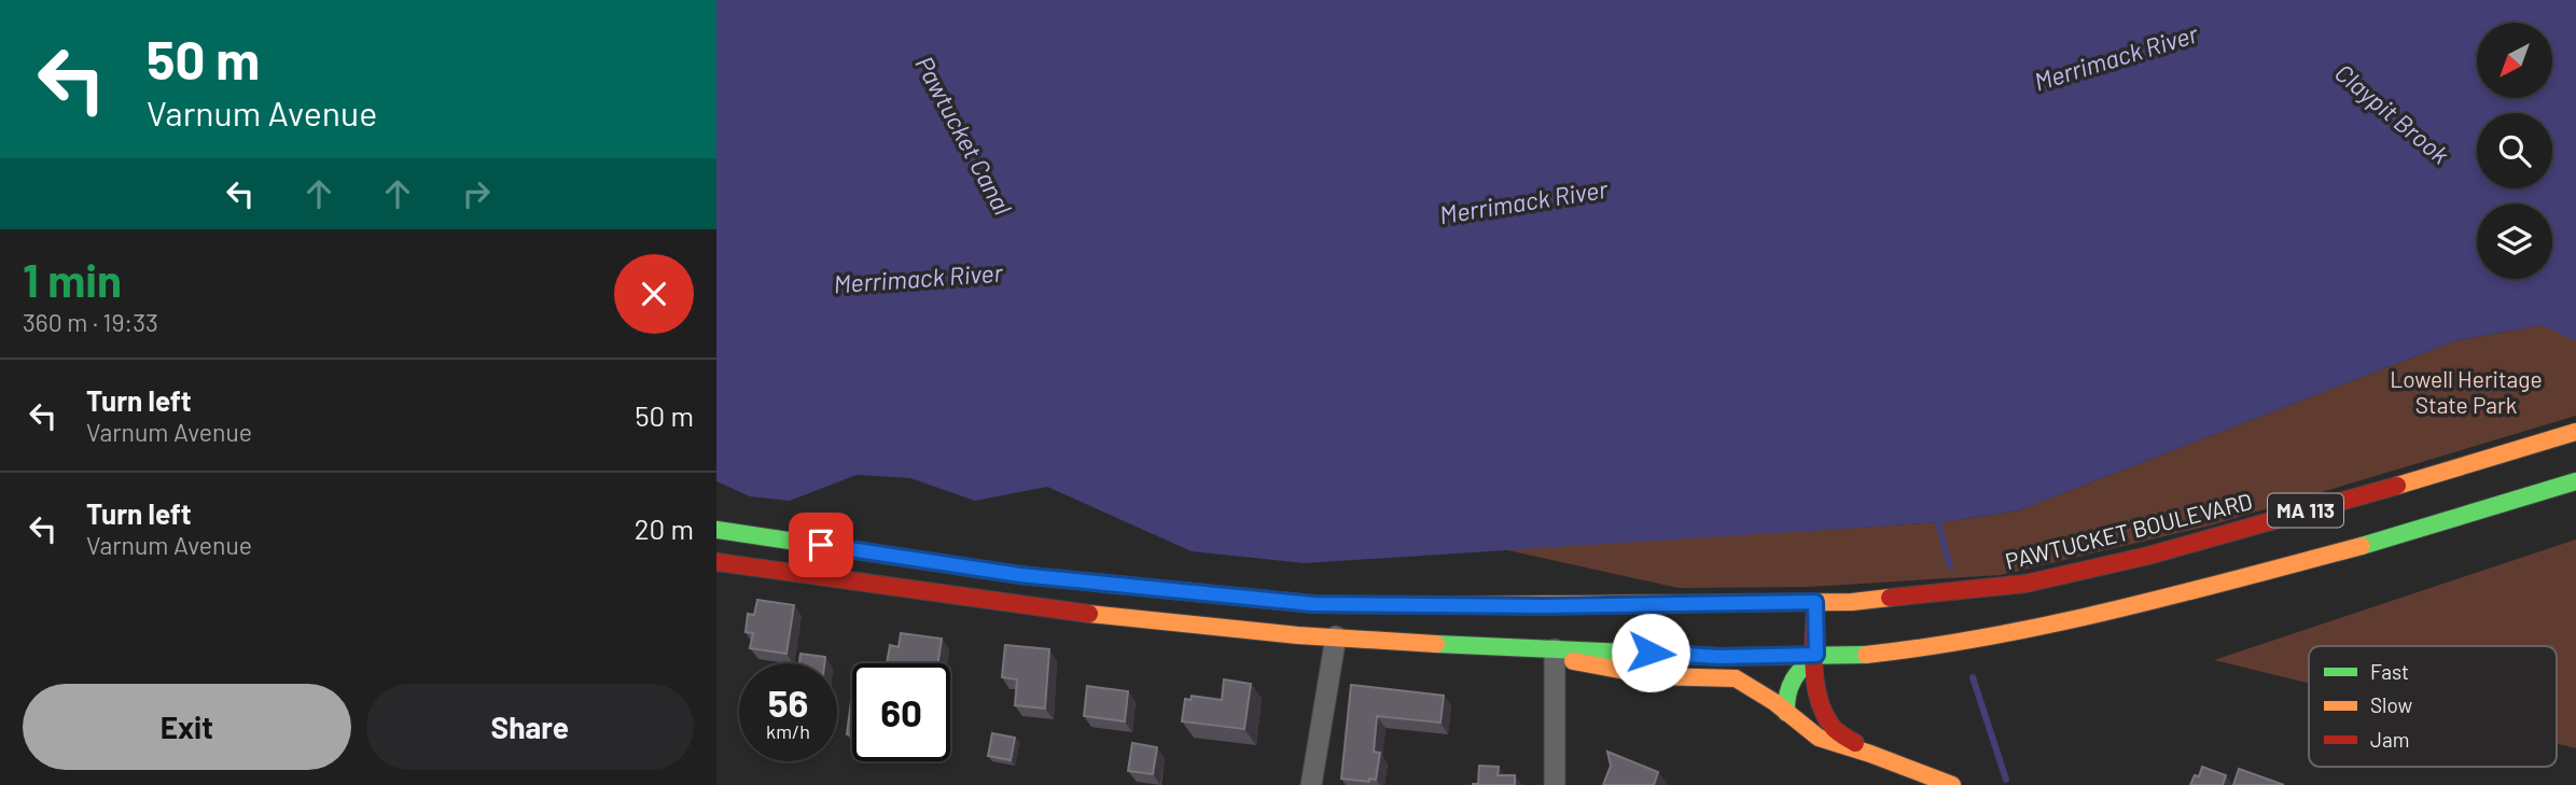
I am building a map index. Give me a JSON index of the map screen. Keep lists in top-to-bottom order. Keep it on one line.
{"streets":{"main road":["MA 113","PAWTUCKET BOULEVARD"]},"crossings":[["MA 113","PAWTUCKET BOULEVARD"]],"water":["Merrimack River","Claypit Brook","Pawtucket Canal"],"parks":["Lowell Heritage State Park"],"legend":["Fast","Slow","Jam"],"north":"bottom left","page":{"turn":["50 m","Varnum Avenue"],"heading":["1 min","360 m · 19:33"],"list":[{"name":"Turn left","note":"Varnum Avenue","value":"50 m"},{"name":"Turn left","note":"Varnum Avenue","value":"20 m"}],"speed":"56 km/h","limit":"60","buttons":["Exit","Share"]}}
